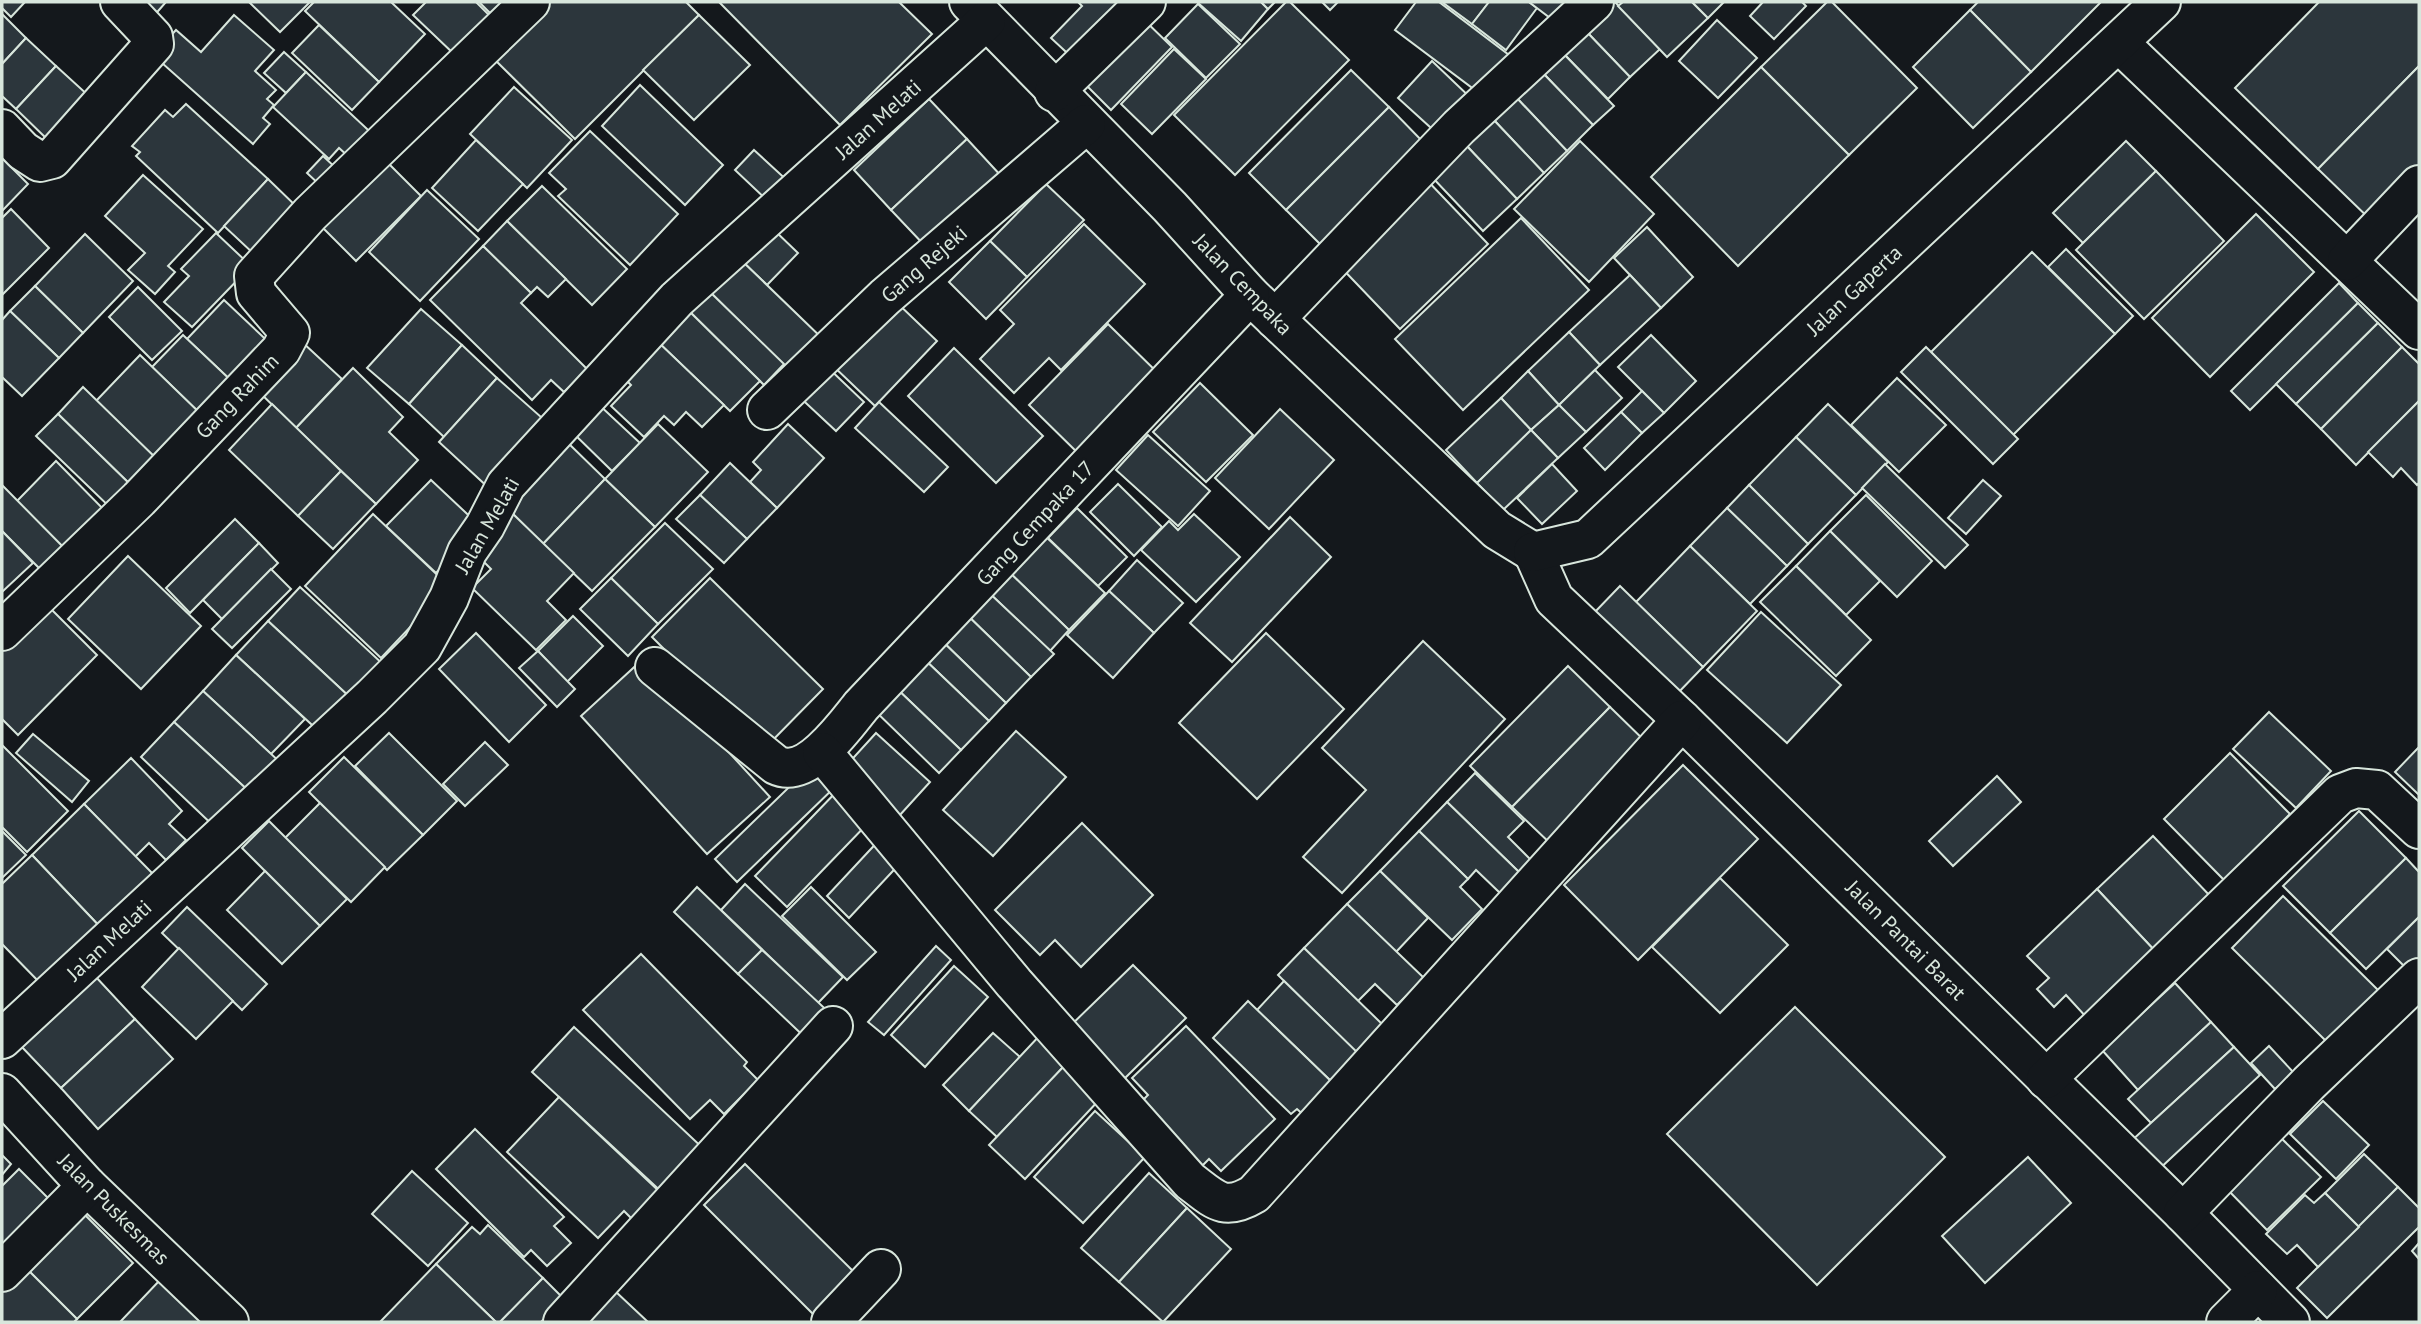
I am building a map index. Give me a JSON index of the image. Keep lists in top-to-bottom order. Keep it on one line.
{"streets":{"street":["Jalan Melati","Gang Rejeki","Jalan Cempaka","Jalan Gaperta","Gang Rahim","Gang Cempaka 17","Jalan Pantai Barat","Jalan Puskesmas"]},"crossings":[["Jalan Melati","Jalan Cempaka"],["Gang Rejeki","Jalan Cempaka"],["Jalan Cempaka","Jalan Gaperta"],["Jalan Cempaka","Gang Cempaka 17"],["Jalan Cempaka","Jalan Pantai Barat"],["Jalan Gaperta","Jalan Pantai Barat"]]}
